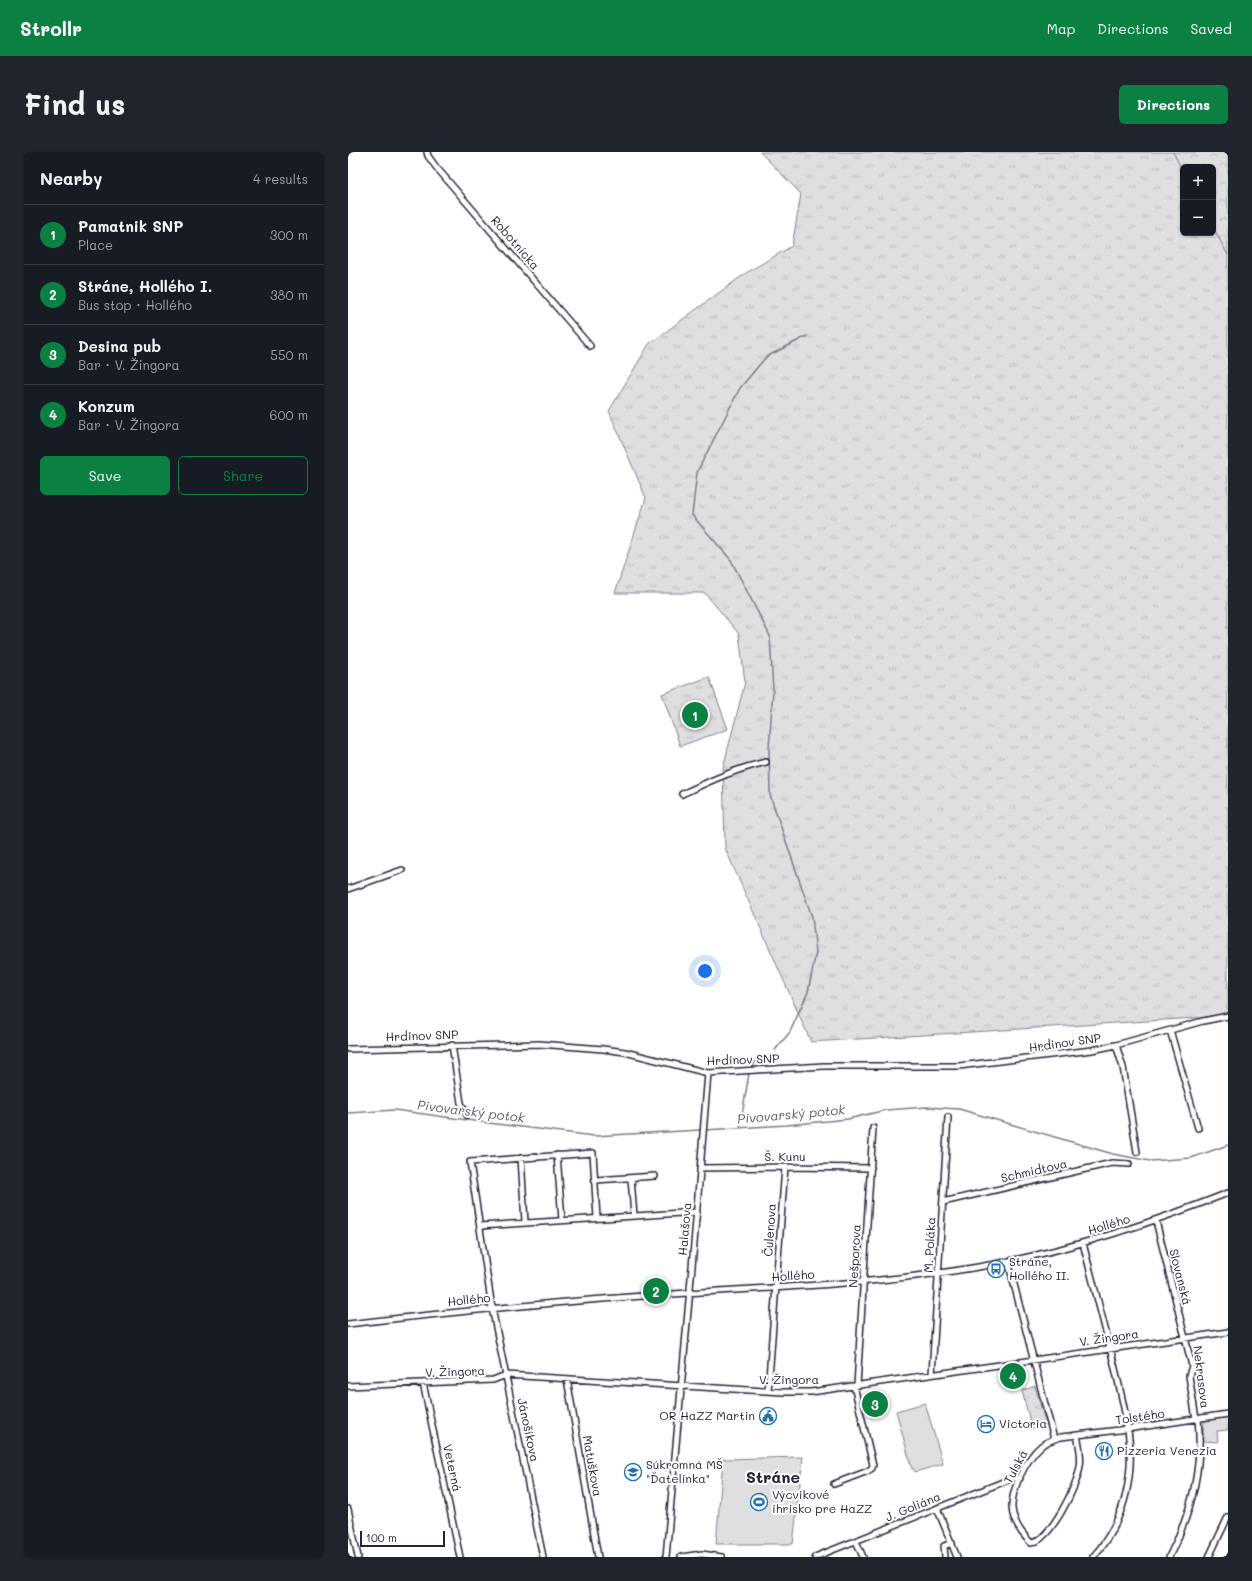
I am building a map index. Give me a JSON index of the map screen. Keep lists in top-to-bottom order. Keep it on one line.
{"streets":{"street":["Robotnícka","Hrdinov SNP","Š. Kunu","Schmidtova","Hollého","Halašova","Čulenova","M. Poláka","Nešporova","Slovanská","V. Žingora","Nekrasova","Tolstého","Jánošíkova","Matuškova","Tulská","Veterná","J. Goliána"]},"crossings":[["Hrdinov SNP","Halašova"],["Š. Kunu","Halašova"],["Š. Kunu","Čulenova"],["Š. Kunu","Nešporova"],["Schmidtova","M. Poláka"],["Hollého","Halašova"],["Hollého","Čulenova"],["Hollého","M. Poláka"],["Hollého","Nešporova"],["Hollého","Slovanská"],["Hollého","Jánošíkova"],["Halašova","V. Žingora"],["Čulenova","V. Žingora"],["M. Poláka","V. Žingora"],["Nešporova","V. Žingora"],["Slovanská","V. Žingora"],["Slovanská","Nekrasova"],["V. Žingora","Nekrasova"],["V. Žingora","Jánošíkova"],["V. Žingora","Matuškova"],["V. Žingora","Veterná"],["Nekrasova","Tolstého"],["Tolstého","Tulská"],["Tulská","J. Goliána"]],"districts":["Stráne"],"water":["Pivovarský potok"],"places":{"bus stop":["Stráne, Hollého II."],"public building":["OR HaZZ Martin"],"hotel":["Victoria"],"restaurant":["Pizzeria Venezia"],"school or university":["Súkromná MŠ \"Ďatelinka\""],"sports":["Výcvikové ihrisko pre HaZZ"]},"scale_bar":"100 m","page":{"header":"Strollr","nav":["Map","Directions","Saved"],"buttons":["Directions",["Save","Share"]],"title":"Find us","heading":["Nearby","4 results"],"map_buttons":["+","−"],"list":[{"mark":"1","name":"Pamatnik SNP","note":"Place","value":"300 m"},{"mark":"2","name":"Stráne, Hollého I.","note":"Bus stop · Hollého","value":"380 m"},{"mark":"3","name":"Desina pub","note":"Bar · V. Žingora","value":"550 m"},{"mark":"4","name":"Konzum","note":"Bar · V. Žingora","value":"600 m"}],"pins":["1","2","4","3"],"scale":"100 m"}}
